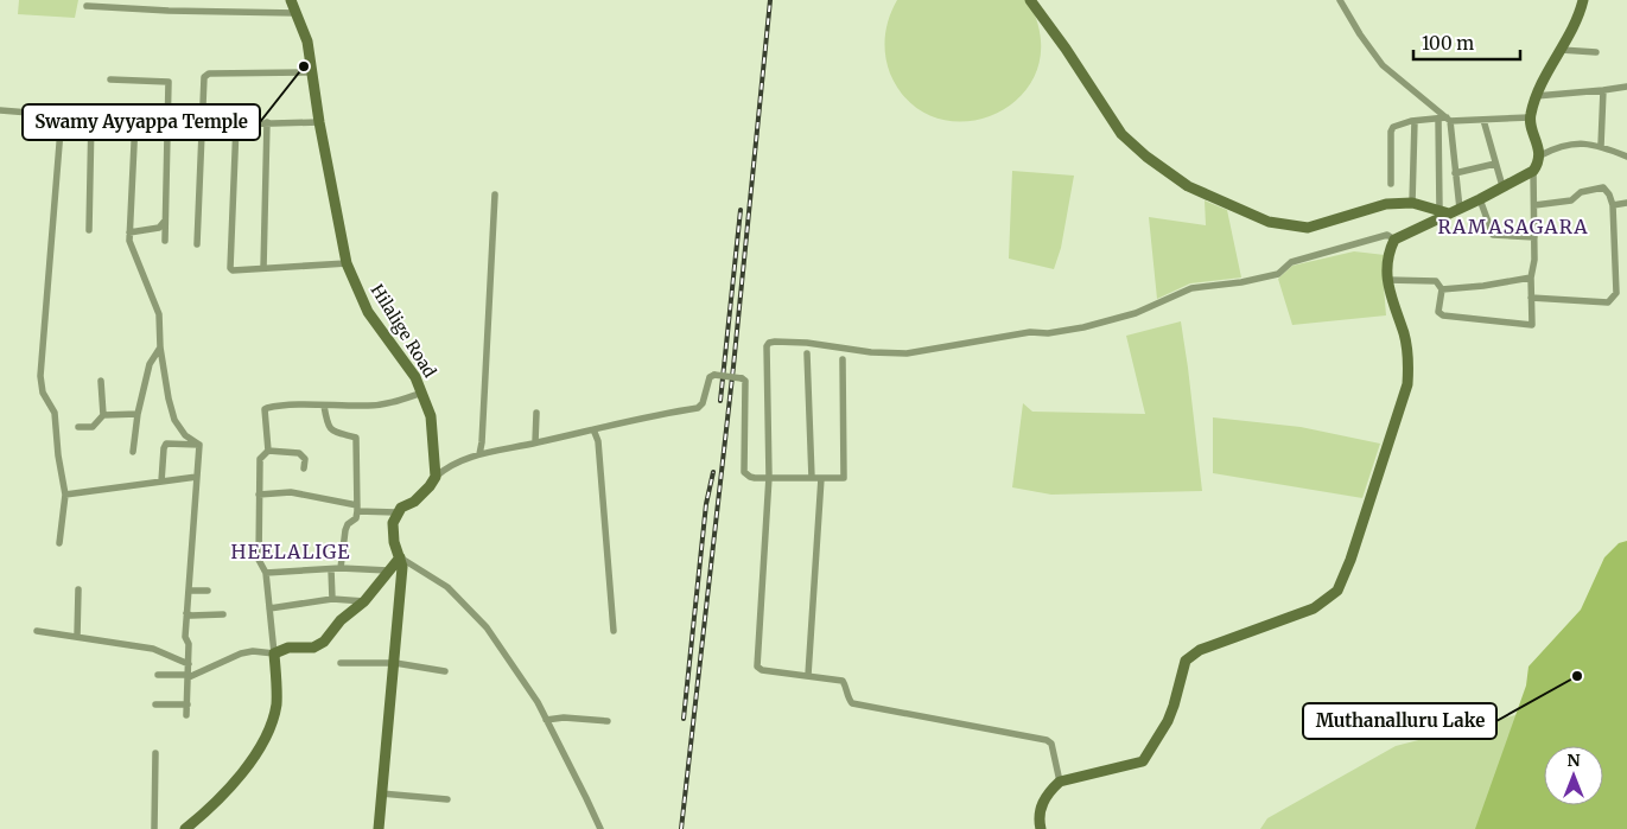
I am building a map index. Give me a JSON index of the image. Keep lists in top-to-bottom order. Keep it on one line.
{"streets":{"street":["Hilalige Road"]},"districts":["RAMASAGARA","HEELALIGE"],"places":["Swamy Ayyappa Temple","Muthanalluru Lake"],"scale_bar":"100 m","north":"top"}
